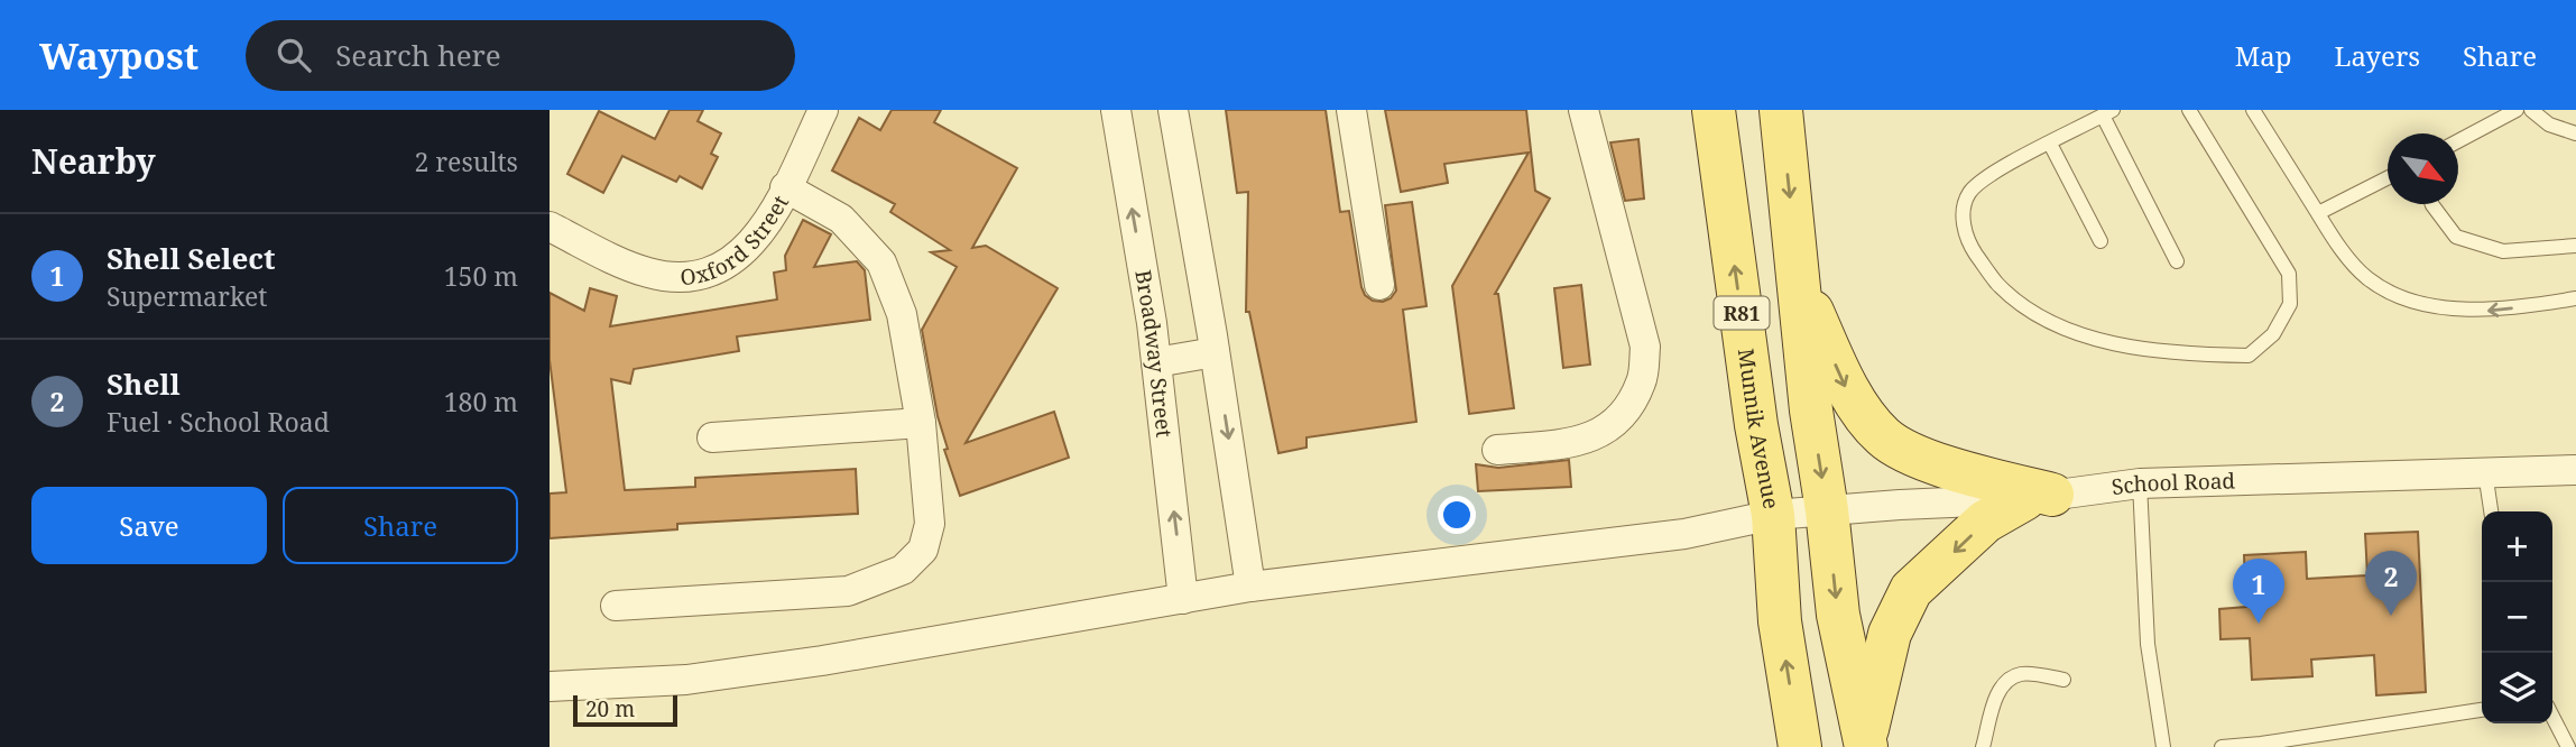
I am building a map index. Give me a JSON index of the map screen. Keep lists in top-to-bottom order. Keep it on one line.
{"streets":{"main road":["R81","Munnik Avenue"],"street":["Oxford Street","Broadway Street","School Road"]},"crossings":[["R81","School Road"],["Broadway Street","School Road"],["Munnik Avenue","School Road"]],"scale_bar":"20 m","north":"bottom right","page":{"header":"Waypost","search":"Search here","nav":["Map","Layers","Share"],"heading":["Nearby","2 results"],"list":[{"mark":"1","name":"Shell Select","note":"Supermarket","value":"150 m"},{"mark":"2","name":"Shell","note":"Fuel · School Road","value":"180 m"}],"buttons":["Save","Share"],"map_buttons":["+","−"],"pins":["2","1"],"scale":"20 m"}}
